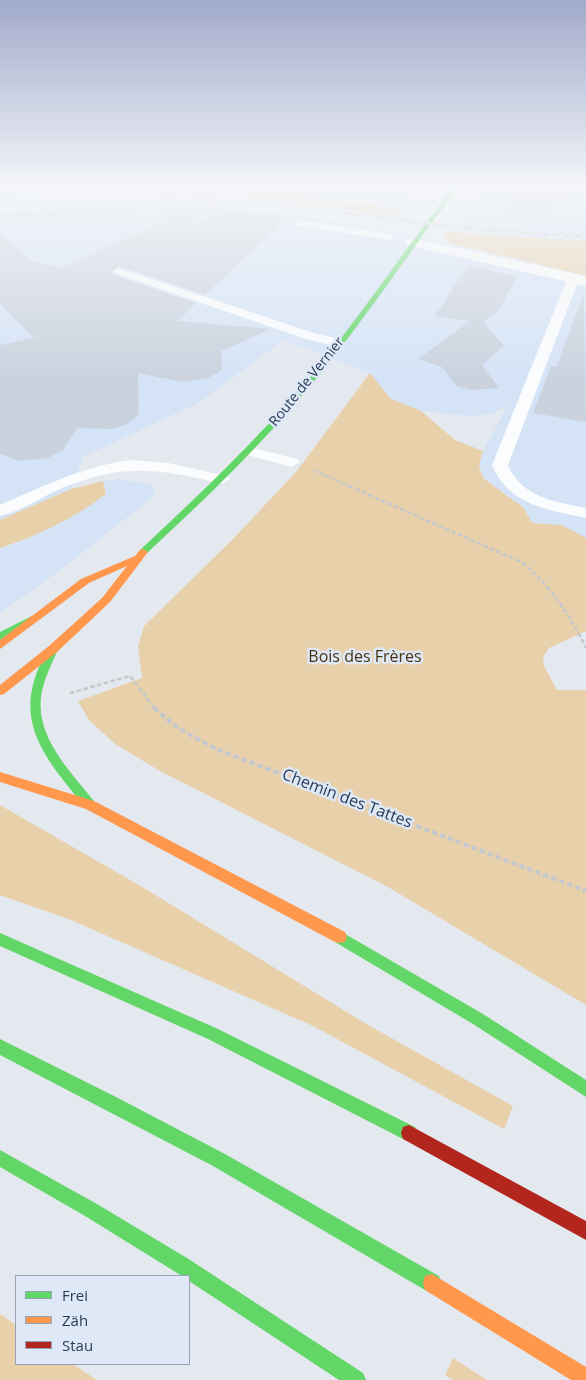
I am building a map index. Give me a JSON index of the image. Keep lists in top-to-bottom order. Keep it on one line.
{"streets":{"main road":["Route de Vernier"],"path":["Chemin des Tattes"]},"parks":["Bois des Frères"],"legend":["Frei","Zäh","Stau"]}
